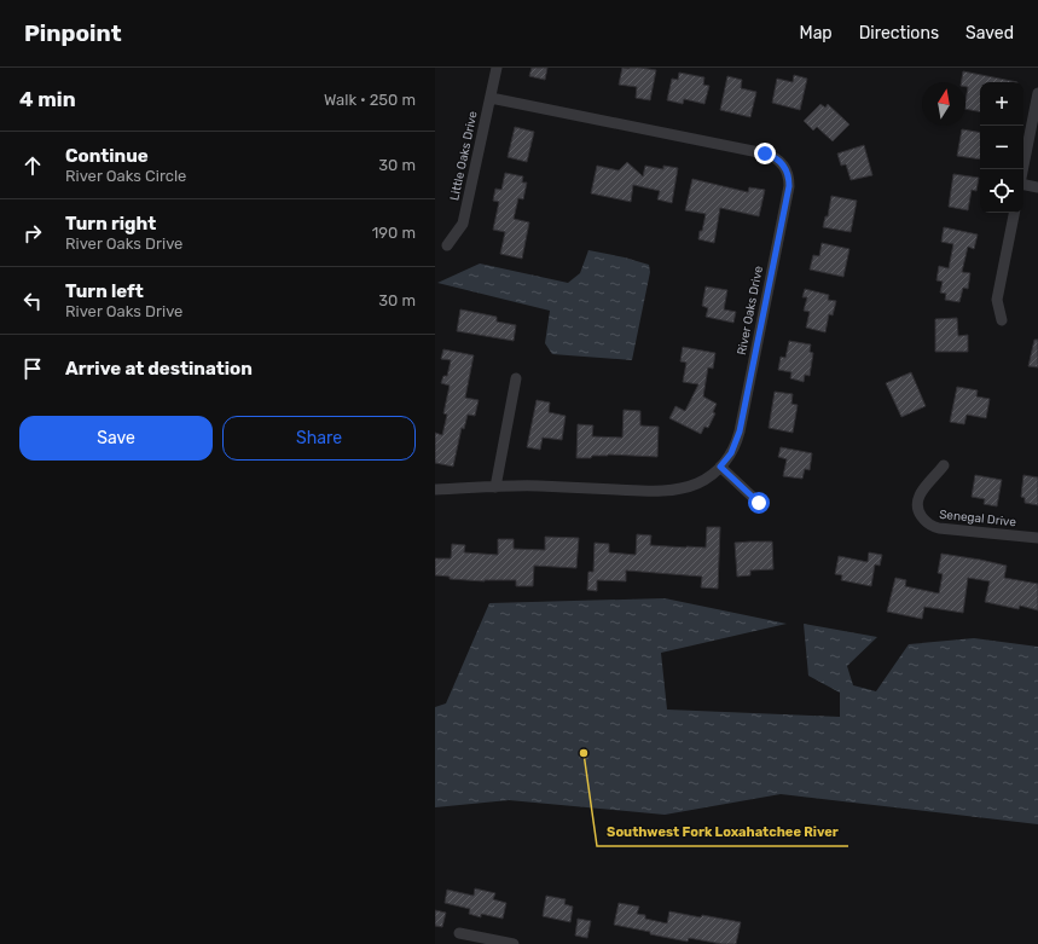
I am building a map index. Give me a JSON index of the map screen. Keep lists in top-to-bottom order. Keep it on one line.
{"streets":{"street":["Little Oaks Drive","River Oaks Drive","Senegal Drive"]},"crossings":[["Little Oaks Drive","River Oaks Drive"]],"places":["Southwest Fork Loxahatchee River"],"north":"top","page":{"header":"Pinpoint","nav":["Map","Directions","Saved"],"heading":["4 min","Walk · 250 m"],"map_buttons":["+","−"],"list":[["Continue","River Oaks Circle","30 m"],["Turn right","River Oaks Drive","190 m"],["Turn left","River Oaks Drive","30 m"],"Arrive at destination"],"buttons":["Save","Share"]}}
